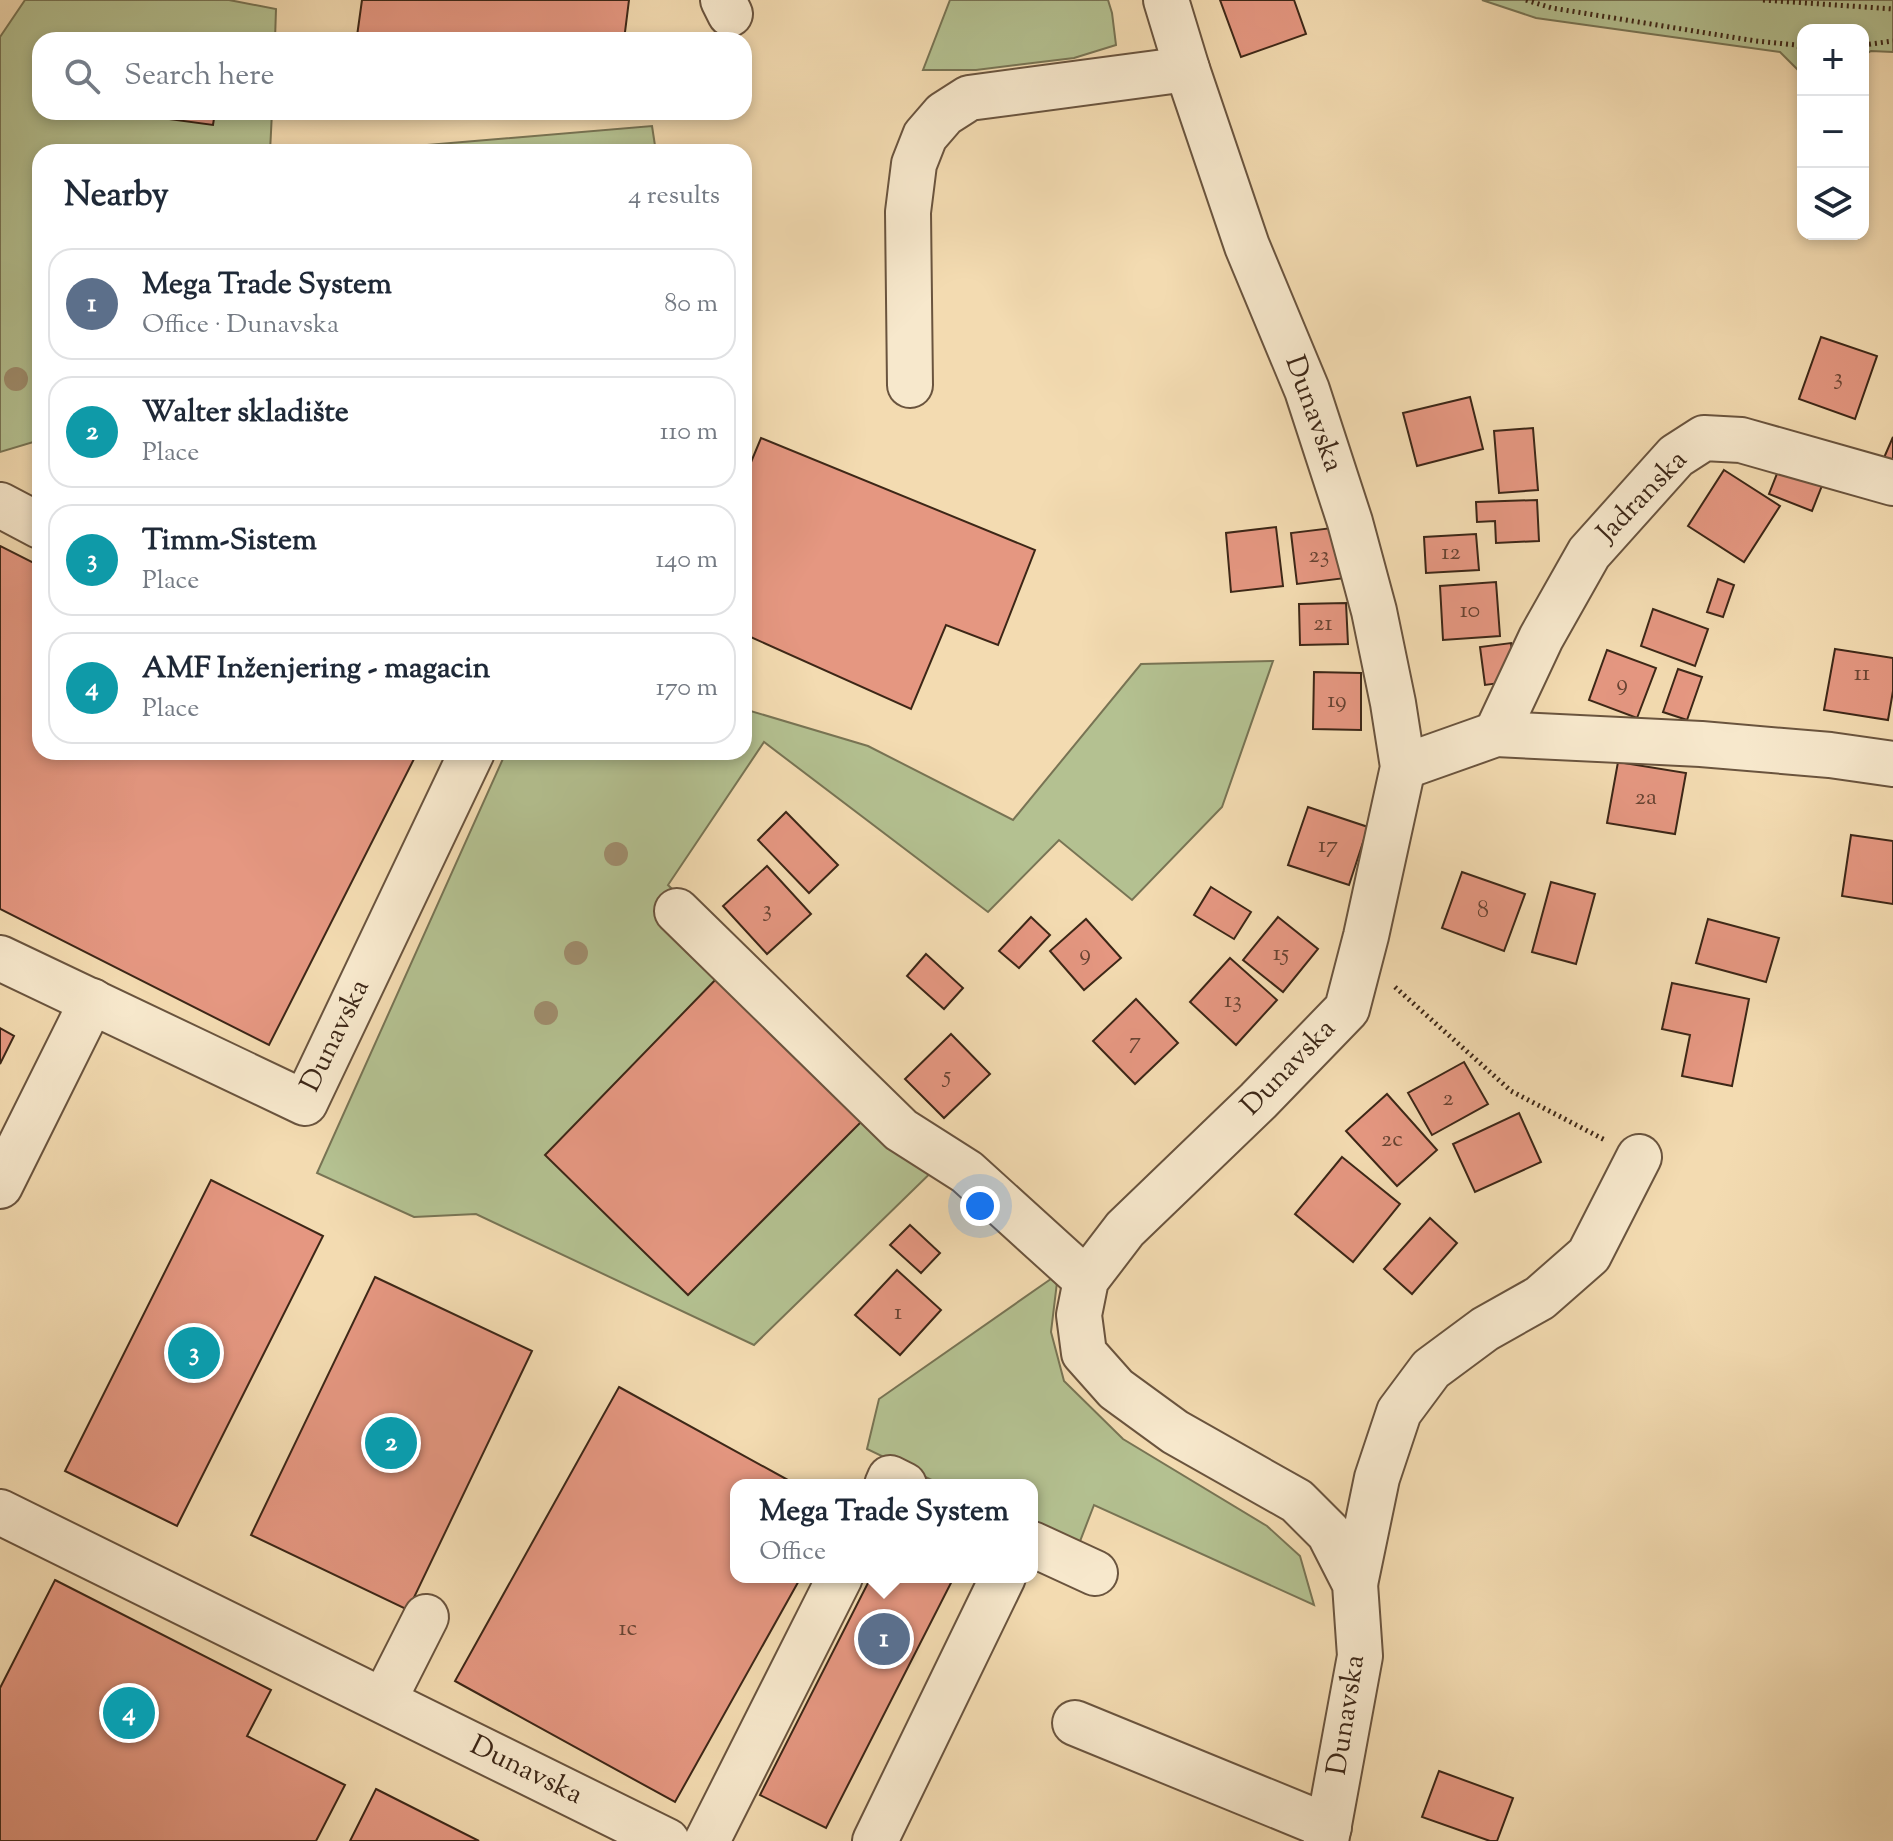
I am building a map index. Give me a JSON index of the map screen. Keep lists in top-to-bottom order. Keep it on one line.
{"streets":{"street":["Dunavska","Jadranska"]},"house_numbers":["3","12","23","10","21","11","9","19","2a","17","3","8","9","15","13","7","5","2","2c","1","1c"],"page":{"map_buttons":["+","−"],"search":"Search here","heading":["Nearby","4 results"],"list":[{"mark":"1","name":"Mega Trade System","note":"Office · Dunavska","value":"80 m"},{"mark":"2","name":"Walter skladište","note":"Place","value":"110 m"},{"mark":"3","name":"Timm-Sistem","note":"Place","value":"140 m"},{"mark":"4","name":"AMF Inženjering - magacin","note":"Place","value":"170 m"}],"pins":["3","2","1","4"],"popup":["Mega Trade System","Office"]}}
